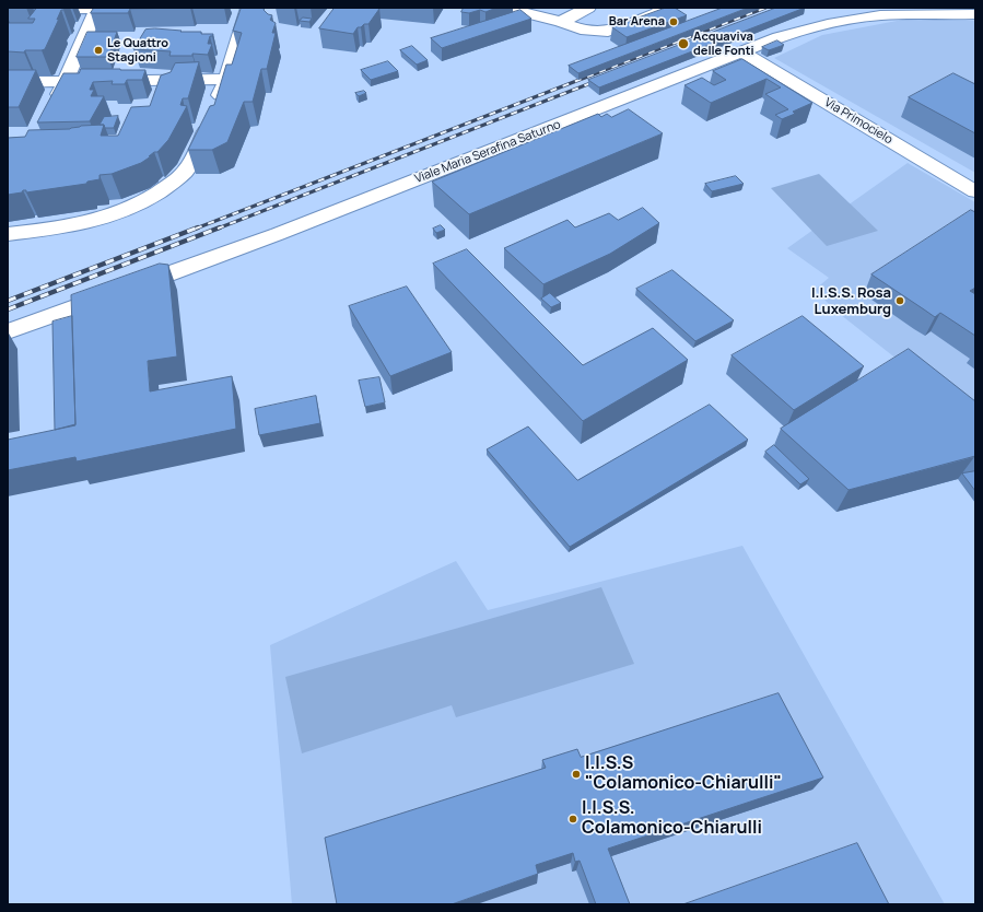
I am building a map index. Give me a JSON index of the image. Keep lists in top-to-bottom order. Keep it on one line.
{"streets":{"street":["Via Primocielo","Viale Maria Serafina Saturno"]},"crossings":[["Via Primocielo","Viale Maria Serafina Saturno"]],"places":["Bar Arena","Acquaviva delle Fonti","Le Quattro Stagioni","I.I.S.S. Rosa Luxemburg","I.I.S.S \"Colamonico-Chiarulli\"","I.I.S.S. Colamonico-Chiarulli"]}
